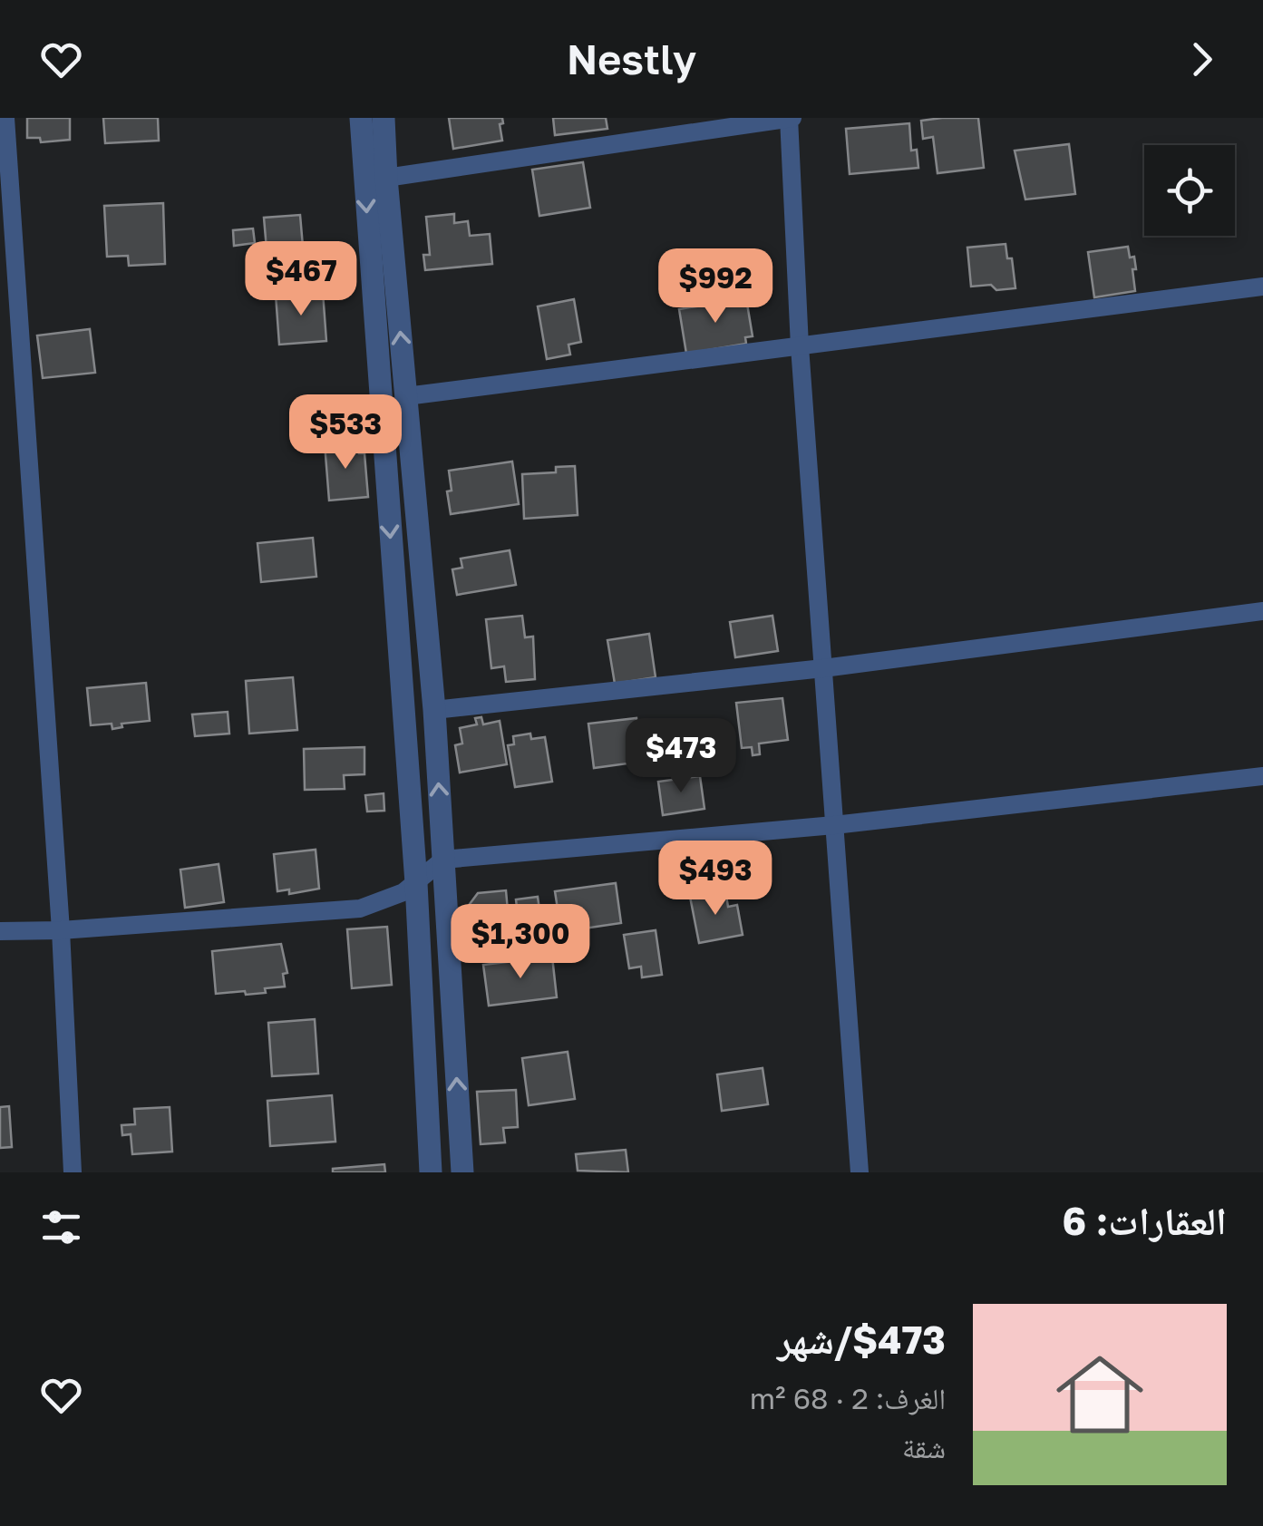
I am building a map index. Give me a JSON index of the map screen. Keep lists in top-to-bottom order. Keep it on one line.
{"page":{"header":"Nestly","price":["$467","$992","$533","$473","$493","$1,300"],"heading":"العقارات: 6","list":[{"name":"$473/شهر","note":"الغرف: 2 · 68 m² · شقة"}]}}
